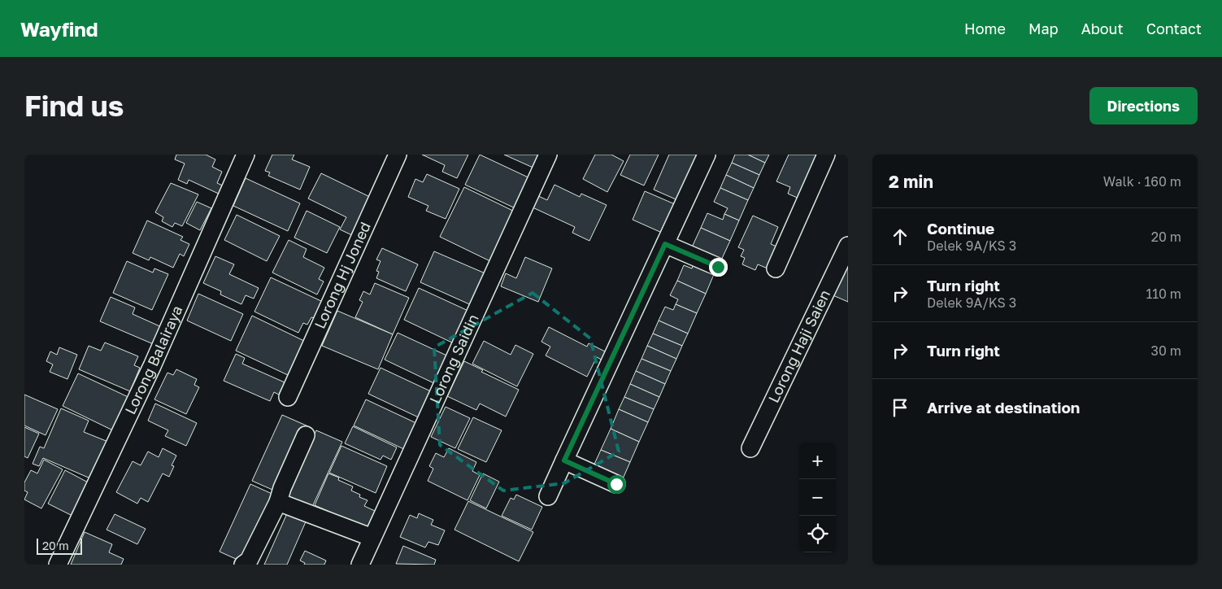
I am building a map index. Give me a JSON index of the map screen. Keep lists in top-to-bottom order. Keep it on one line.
{"streets":{"street":["Lorong Hj Joned","Lorong Haji Saien","Lorong Saidin","Lorong Balairaya"]},"scale_bar":"20 m","page":{"header":"Wayfind","nav":["Home","Map","About","Contact"],"buttons":"Directions","title":"Find us","heading":["2 min","Walk · 160 m"],"list":[["Continue","Delek 9A/KS 3","20 m"],["Turn right","Delek 9A/KS 3","110 m"],["Turn right","30 m"],"Arrive at destination"],"map_buttons":["+","−"],"scale":"20 m"}}
